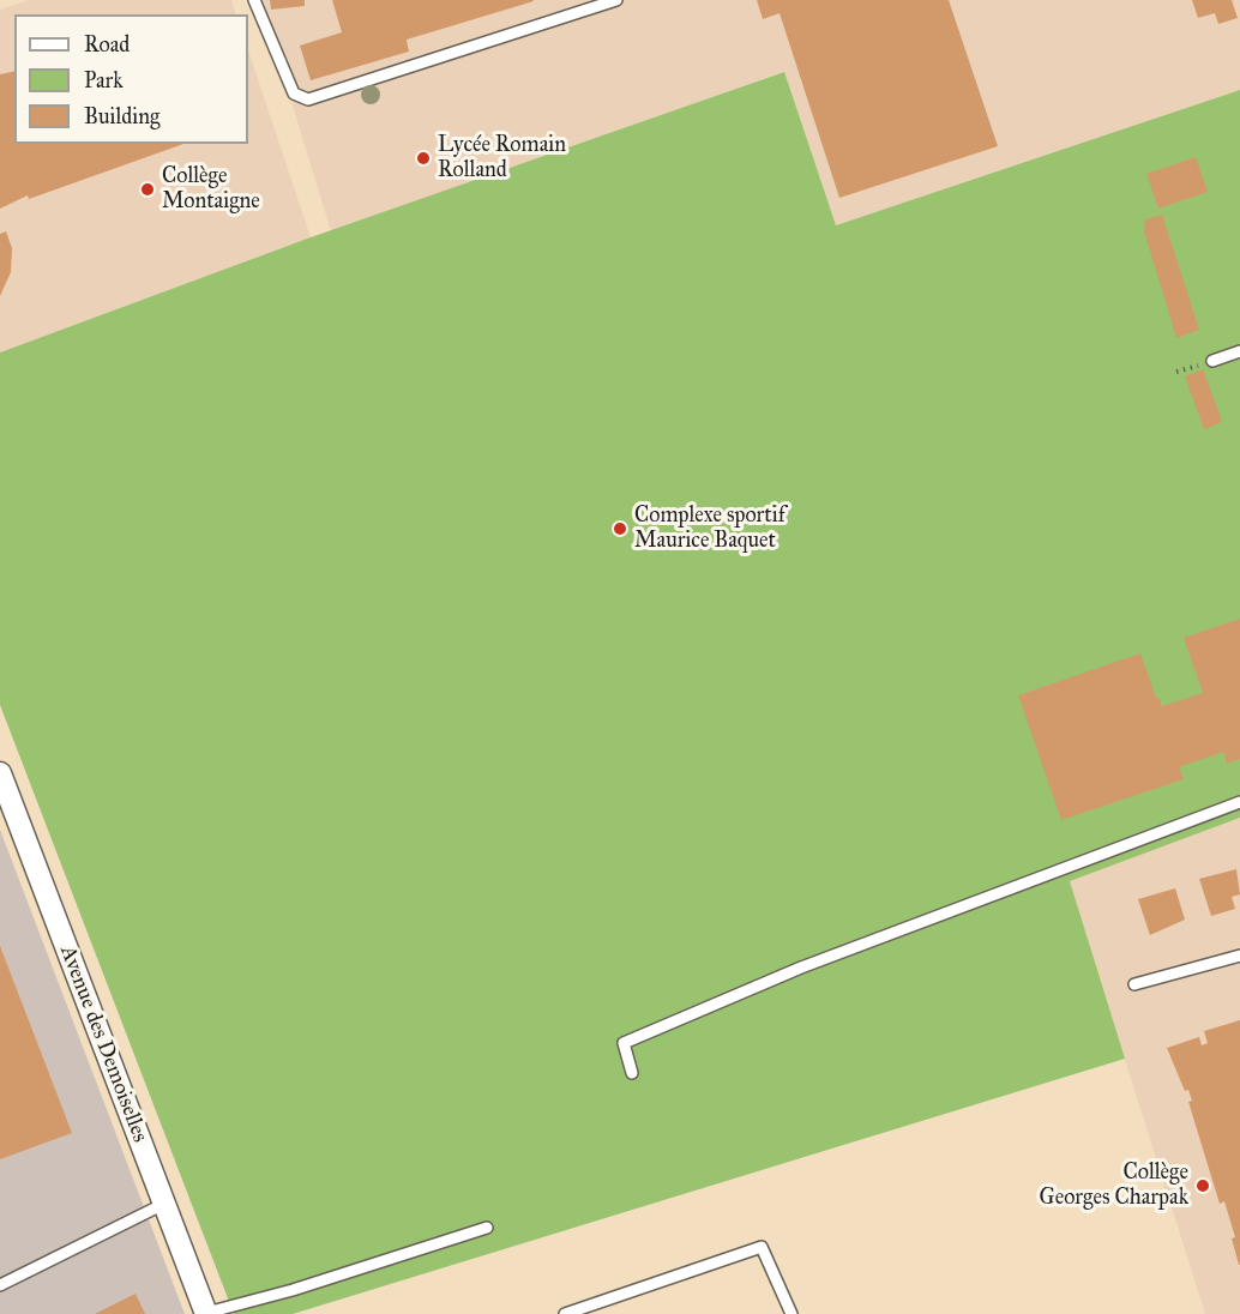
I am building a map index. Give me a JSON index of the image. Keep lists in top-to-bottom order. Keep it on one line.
{"streets":{"street":["Avenue des Demoiselles"]},"places":["Lycée Romain Rolland","Collège Montaigne","Complexe sportif Maurice Baquet","Collège Georges Charpak"],"legend":["Road","Park","Building"]}
